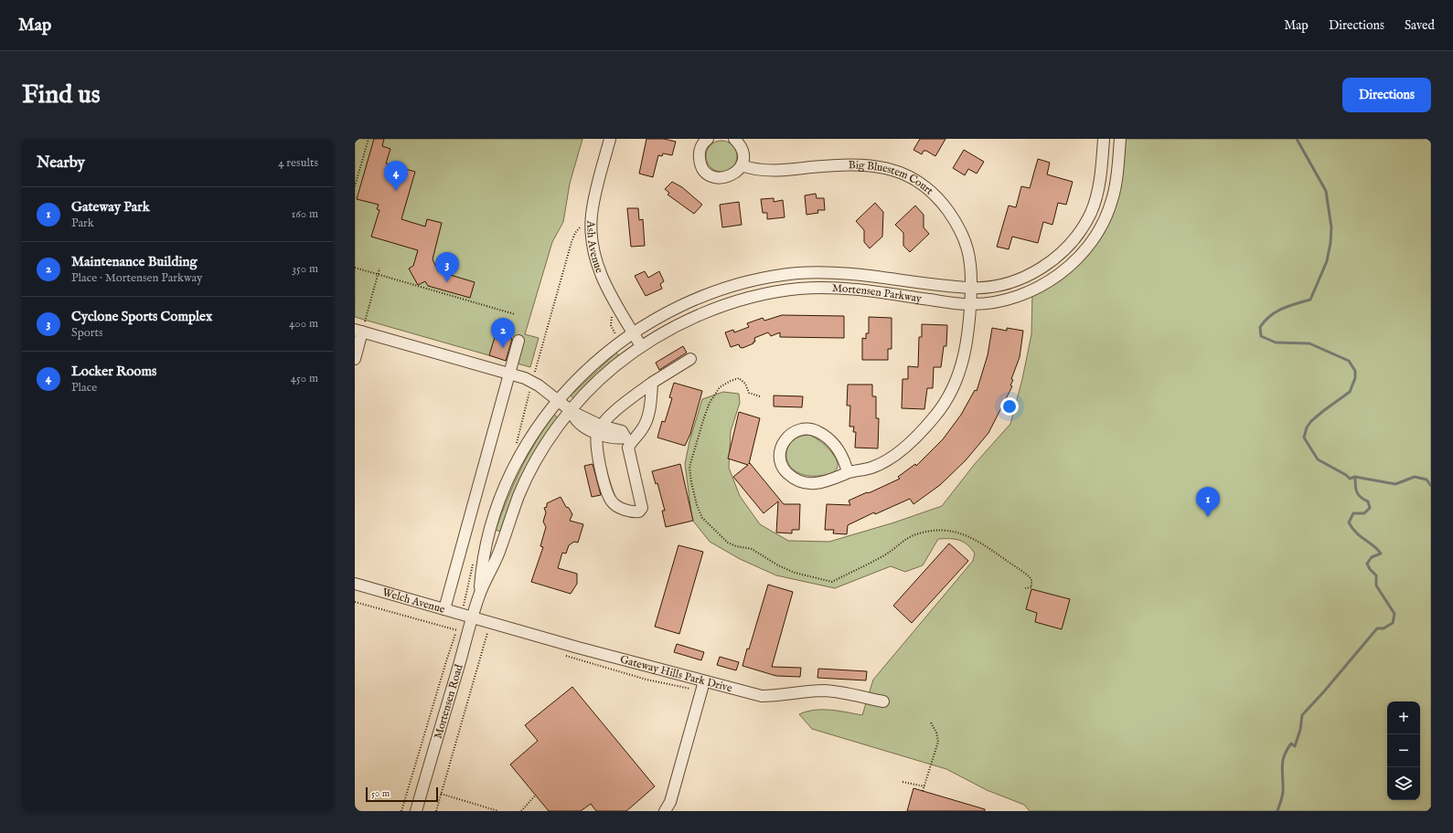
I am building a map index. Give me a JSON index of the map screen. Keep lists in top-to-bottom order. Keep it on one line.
{"streets":{"street":["Big Bluestem Court","Ash Avenue","Mortensen Parkway","Welch Avenue","Gateway Hills Park Drive","Mortensen Road"]},"crossings":[["Big Bluestem Court","Mortensen Parkway"],["Ash Avenue","Mortensen Parkway"],["Mortensen Parkway","Mortensen Road"],["Welch Avenue","Gateway Hills Park Drive"],["Welch Avenue","Mortensen Road"],["Gateway Hills Park Drive","Mortensen Road"]],"scale_bar":"50 m","page":{"header":"Map","nav":["Map","Directions","Saved"],"buttons":"Directions","title":"Find us","heading":["Nearby","4 results"],"pins":["4","3","2","1"],"list":[{"mark":"1","name":"Gateway Park","note":"Park","value":"160 m"},{"mark":"2","name":"Maintenance Building","note":"Place · Mortensen Parkway","value":"350 m"},{"mark":"3","name":"Cyclone Sports Complex","note":"Sports","value":"400 m"},{"mark":"4","name":"Locker Rooms","note":"Place","value":"450 m"}],"map_buttons":["+","−"],"scale":"50 m"}}
